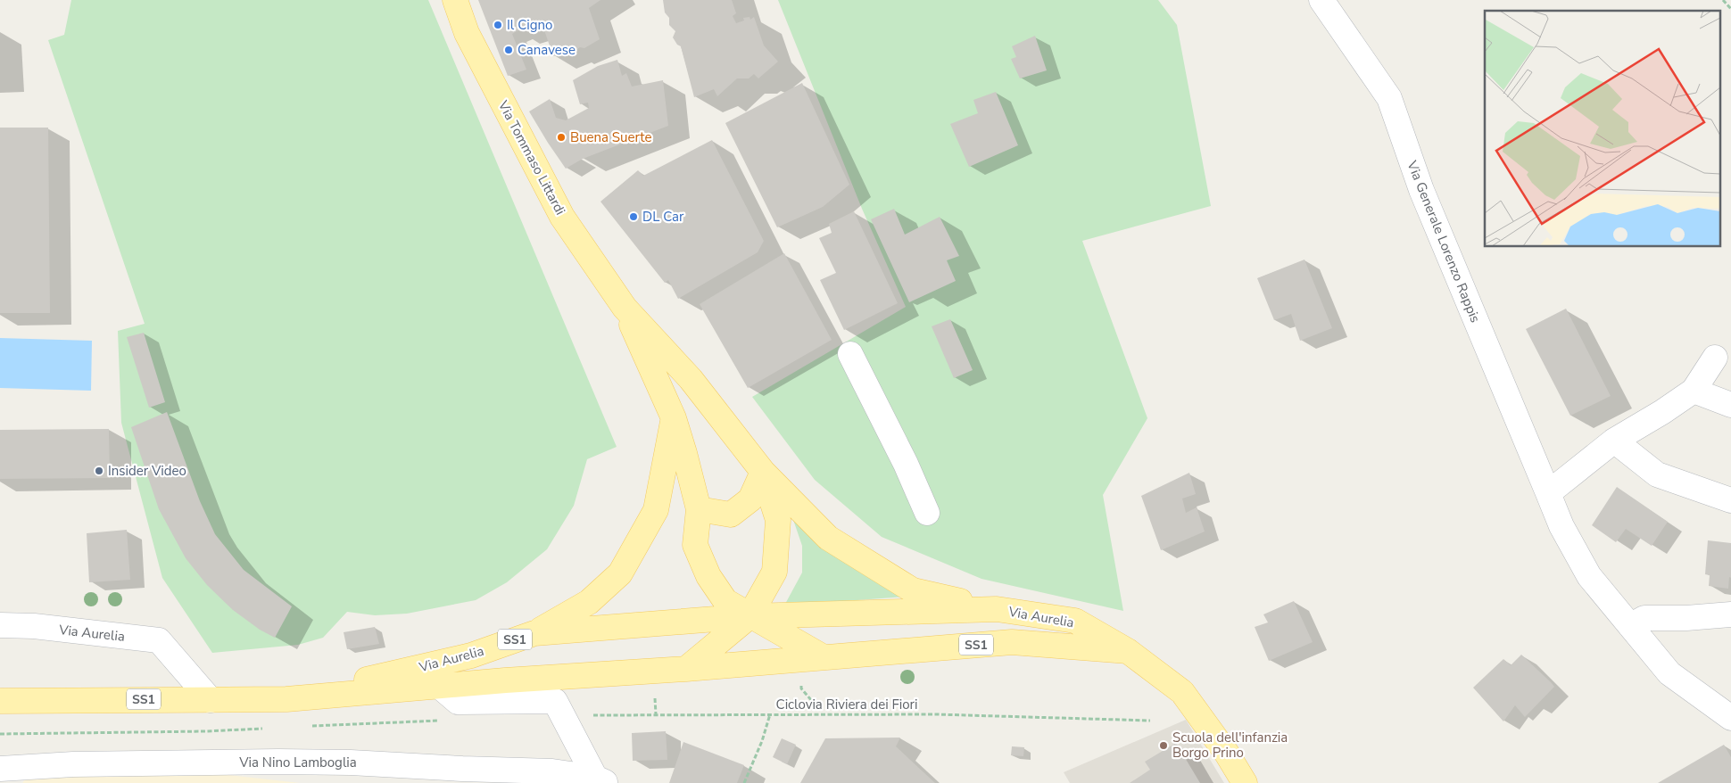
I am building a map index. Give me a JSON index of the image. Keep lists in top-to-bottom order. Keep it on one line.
{"streets":{"main road":["Via Tommaso Littardi","Via Aurelia","SS1"],"street":["Via Generale Lorenzo Rappis","Via Nino Lamboglia"],"path":["Ciclovia Riviera dei Fiori"]},"crossings":[["Via Tommaso Littardi","Via Aurelia"],["Via Aurelia","SS1"]],"places":["Il Cigno","Canavese","Buena Suerte","DL Car","Insider Video","Scuola dell'infanzia Borgo Prino"]}
